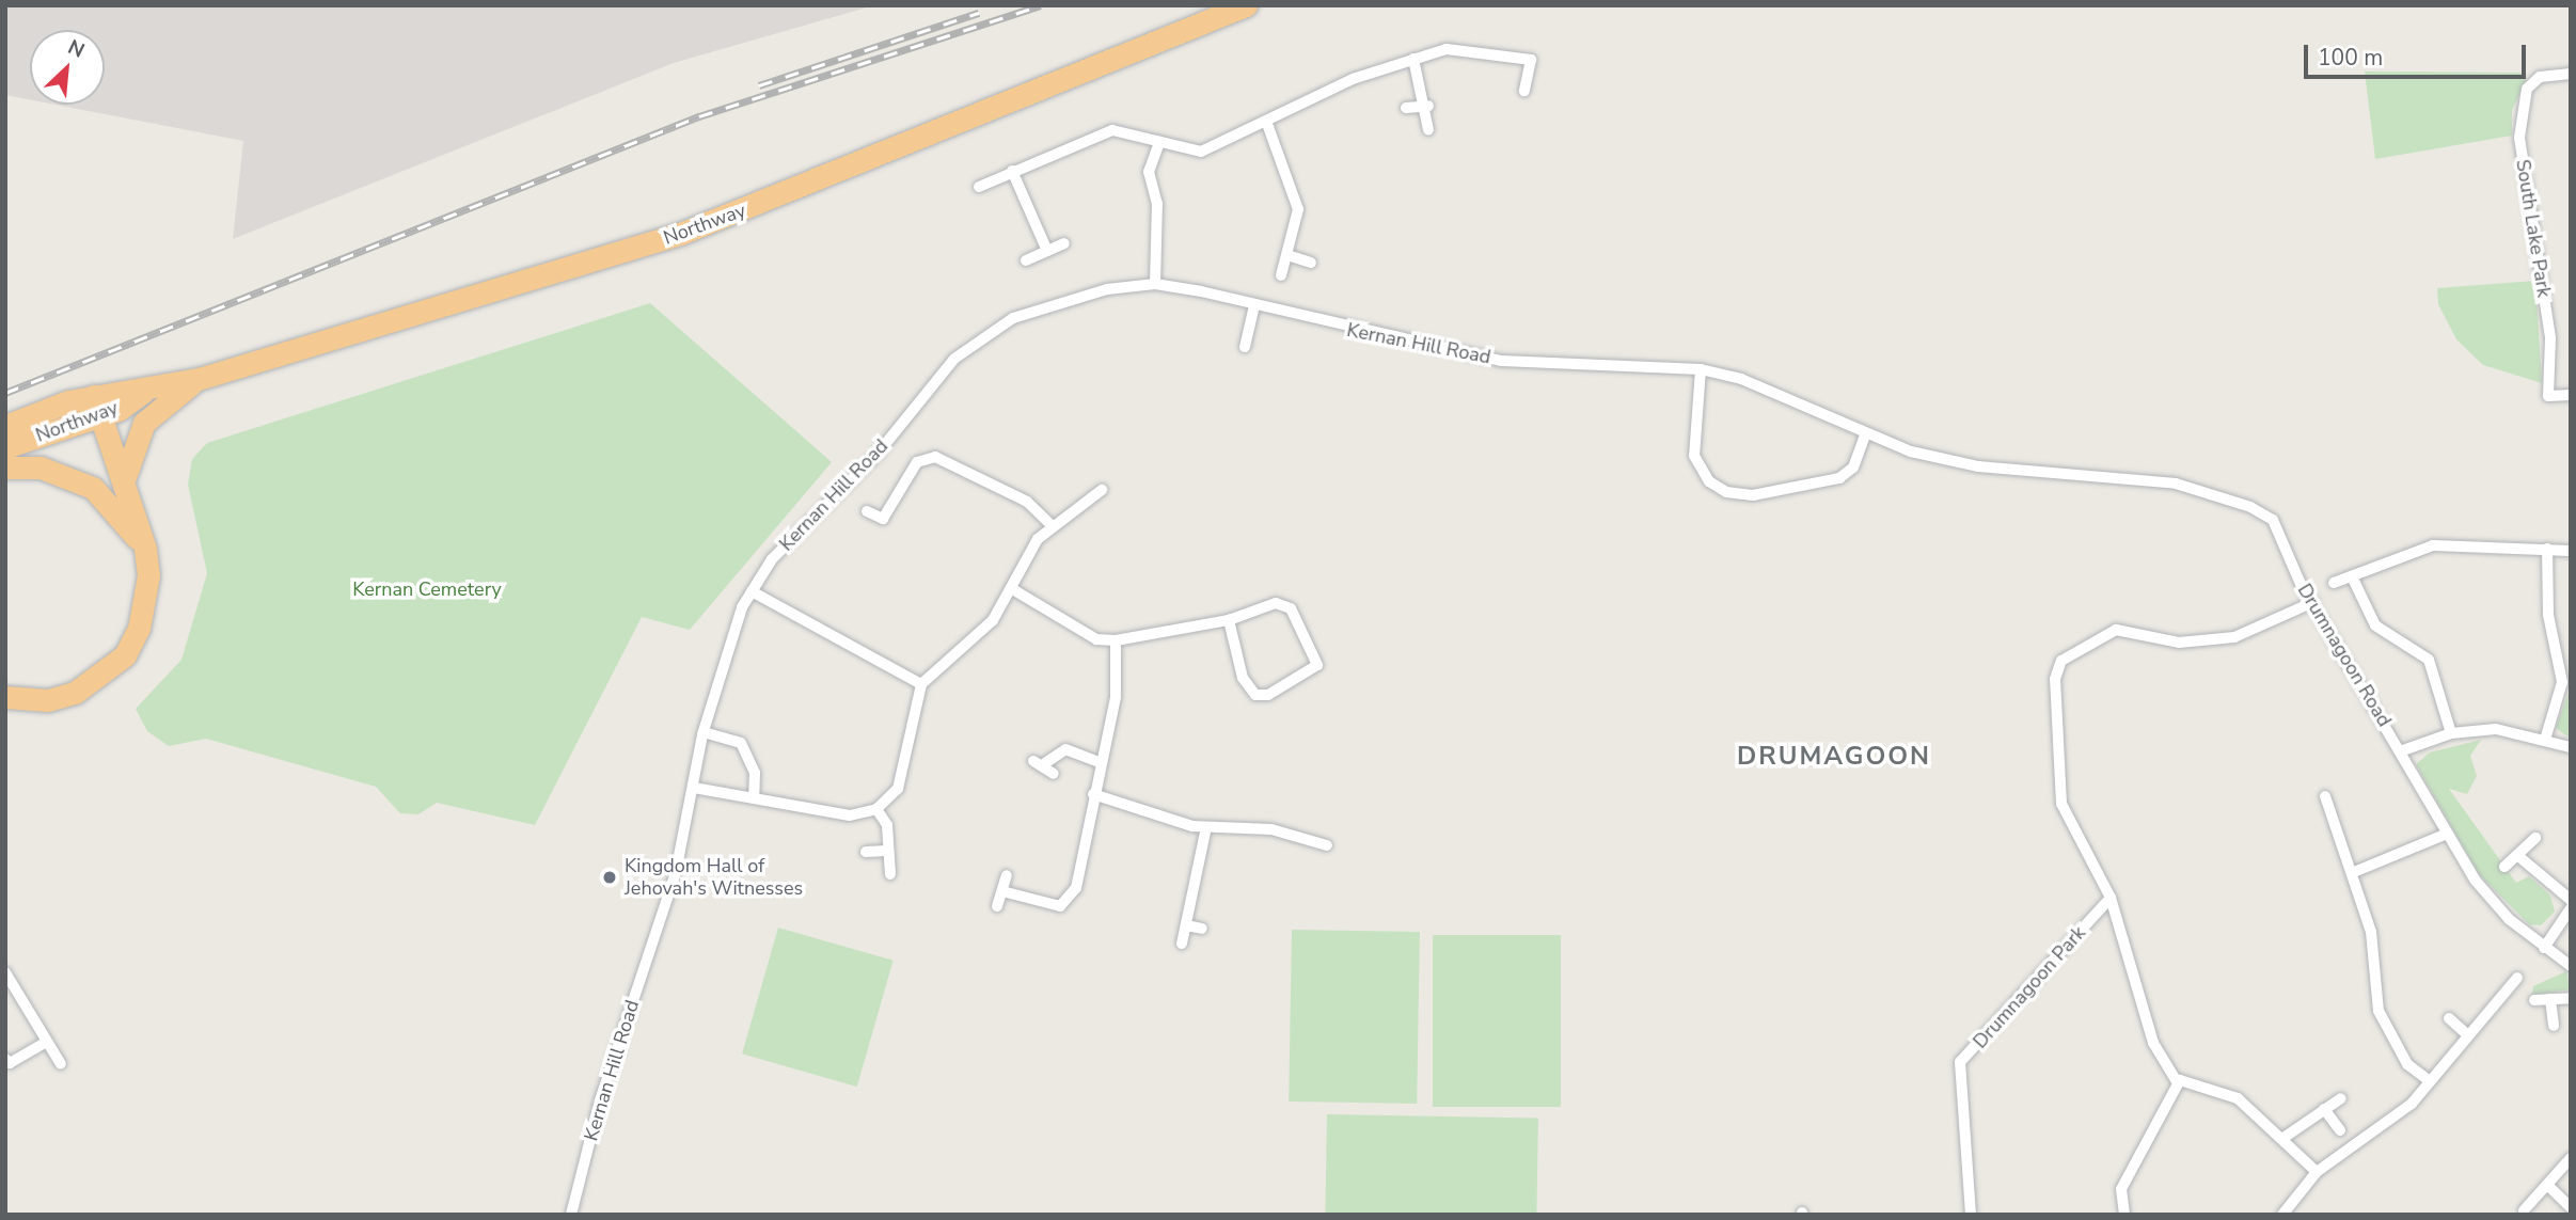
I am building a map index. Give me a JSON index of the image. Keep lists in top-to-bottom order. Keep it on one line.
{"streets":{"highway":["Northway"],"street":["South Lake Park","Kernan Hill Road","Drumnagoon Road","Drumnagoon Park"]},"crossings":[["Kernan Hill Road","Drumnagoon Road"]],"districts":["DRUMAGOON"],"parks":["Kernan Cemetery"],"places":["Kingdom Hall of Jehovah's Witnesses"],"scale_bar":"100 m","north":"top right"}
